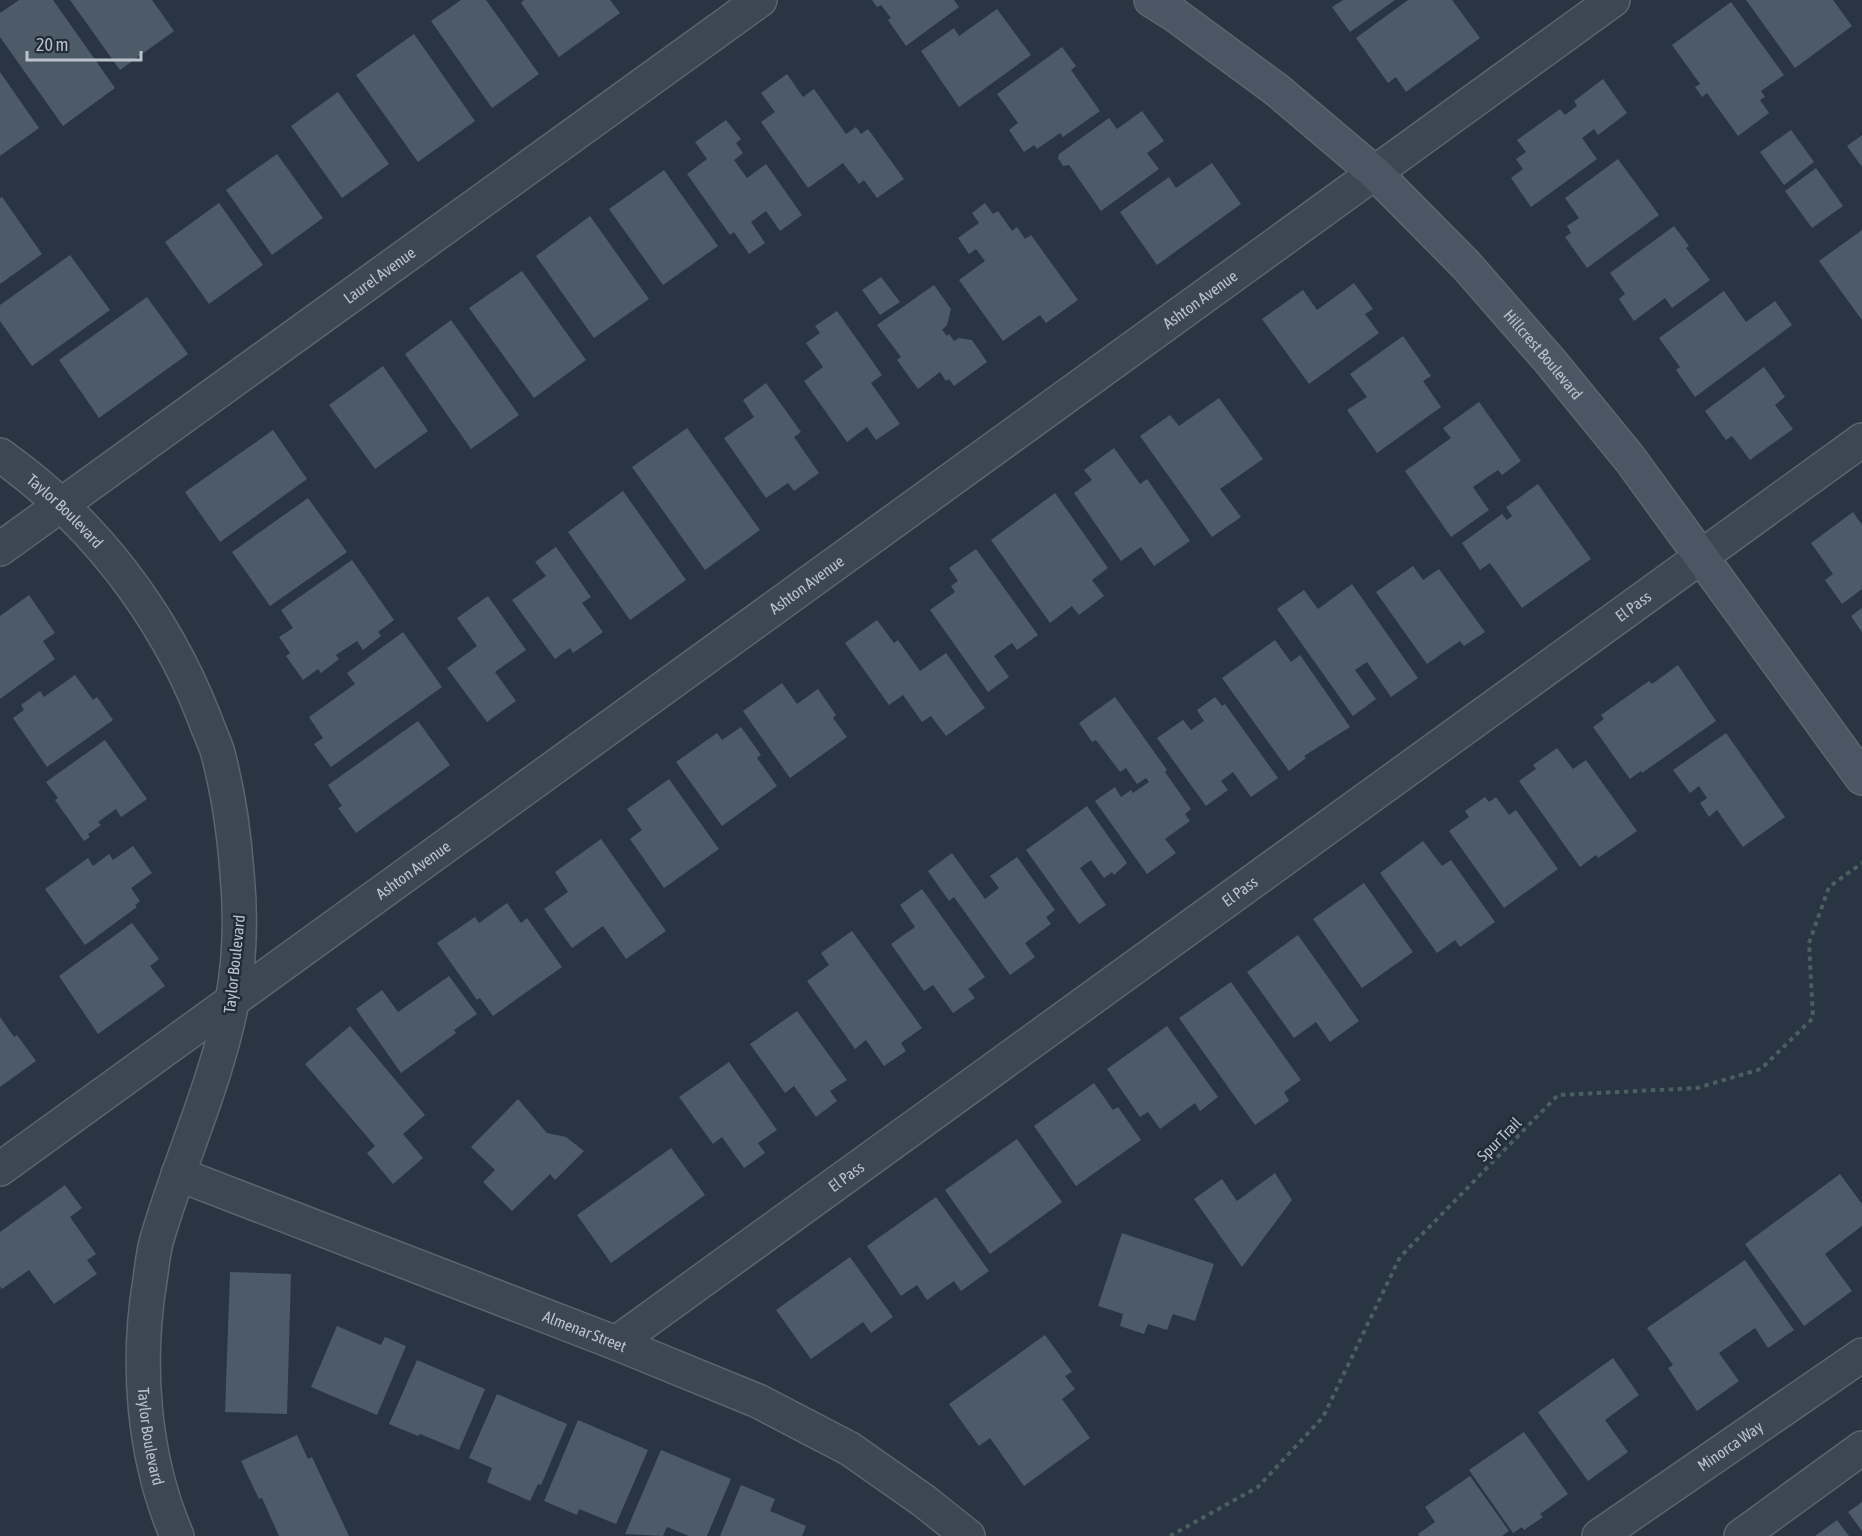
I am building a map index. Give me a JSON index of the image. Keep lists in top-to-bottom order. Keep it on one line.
{"streets":{"street":["Laurel Avenue","Ashton Avenue","Hillcrest Boulevard","Taylor Boulevard","El Pass","Almenar Street","Minorca Way"],"path":["Spur Trail"]},"crossings":[["Laurel Avenue","Taylor Boulevard"],["Ashton Avenue","Hillcrest Boulevard"],["Ashton Avenue","Taylor Boulevard"],["Hillcrest Boulevard","El Pass"],["Taylor Boulevard","Almenar Street"],["El Pass","Almenar Street"]],"scale_bar":"20 m"}
